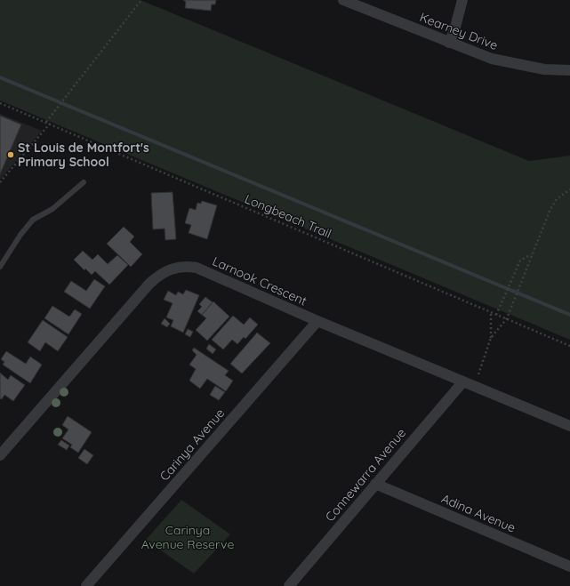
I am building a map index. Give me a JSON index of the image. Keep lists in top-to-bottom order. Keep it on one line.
{"streets":{"street":["Kearney Drive","Larnook Crescent","Carinya Avenue","Connewarra Avenue","Adina Avenue"],"path":["Longbeach Trail"]},"crossings":[["Larnook Crescent","Carinya Avenue"],["Larnook Crescent","Connewarra Avenue"],["Connewarra Avenue","Adina Avenue"]],"parks":["Carinya Avenue Reserve"],"places":["St Louis de Montfort's Primary School"]}
